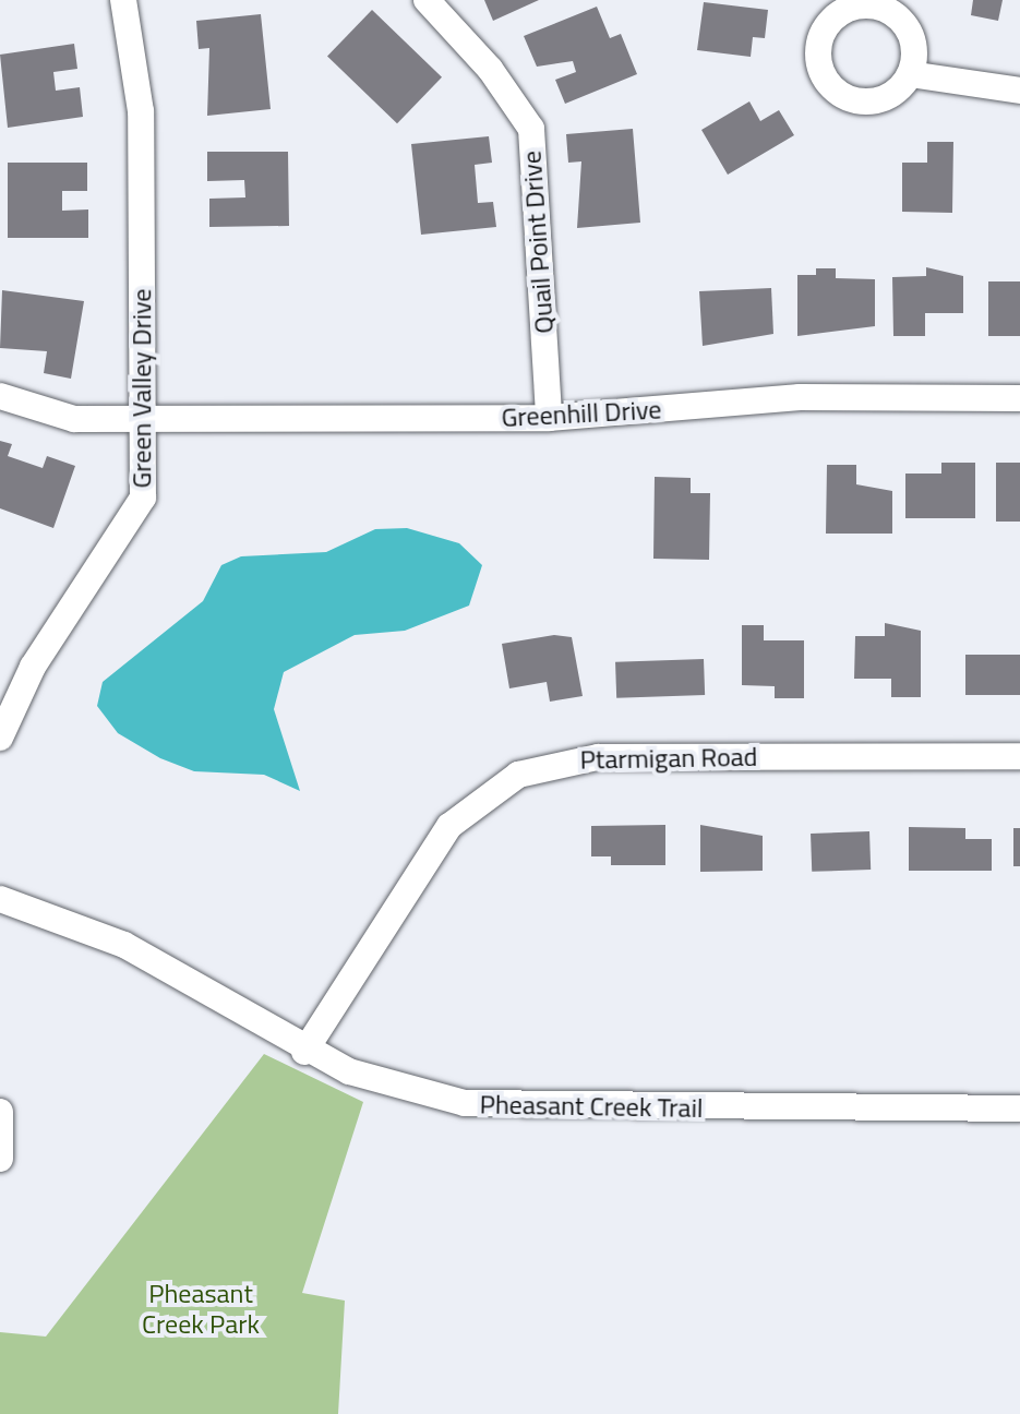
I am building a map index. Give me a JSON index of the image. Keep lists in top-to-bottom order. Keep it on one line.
{"streets":{"street":["Quail Point Drive","Green Valley Drive","Greenhill Drive","Ptarmigan Road","Pheasant Creek Trail"]},"crossings":[["Quail Point Drive","Greenhill Drive"],["Green Valley Drive","Greenhill Drive"],["Ptarmigan Road","Pheasant Creek Trail"]],"parks":["Pheasant Creek Park"]}
